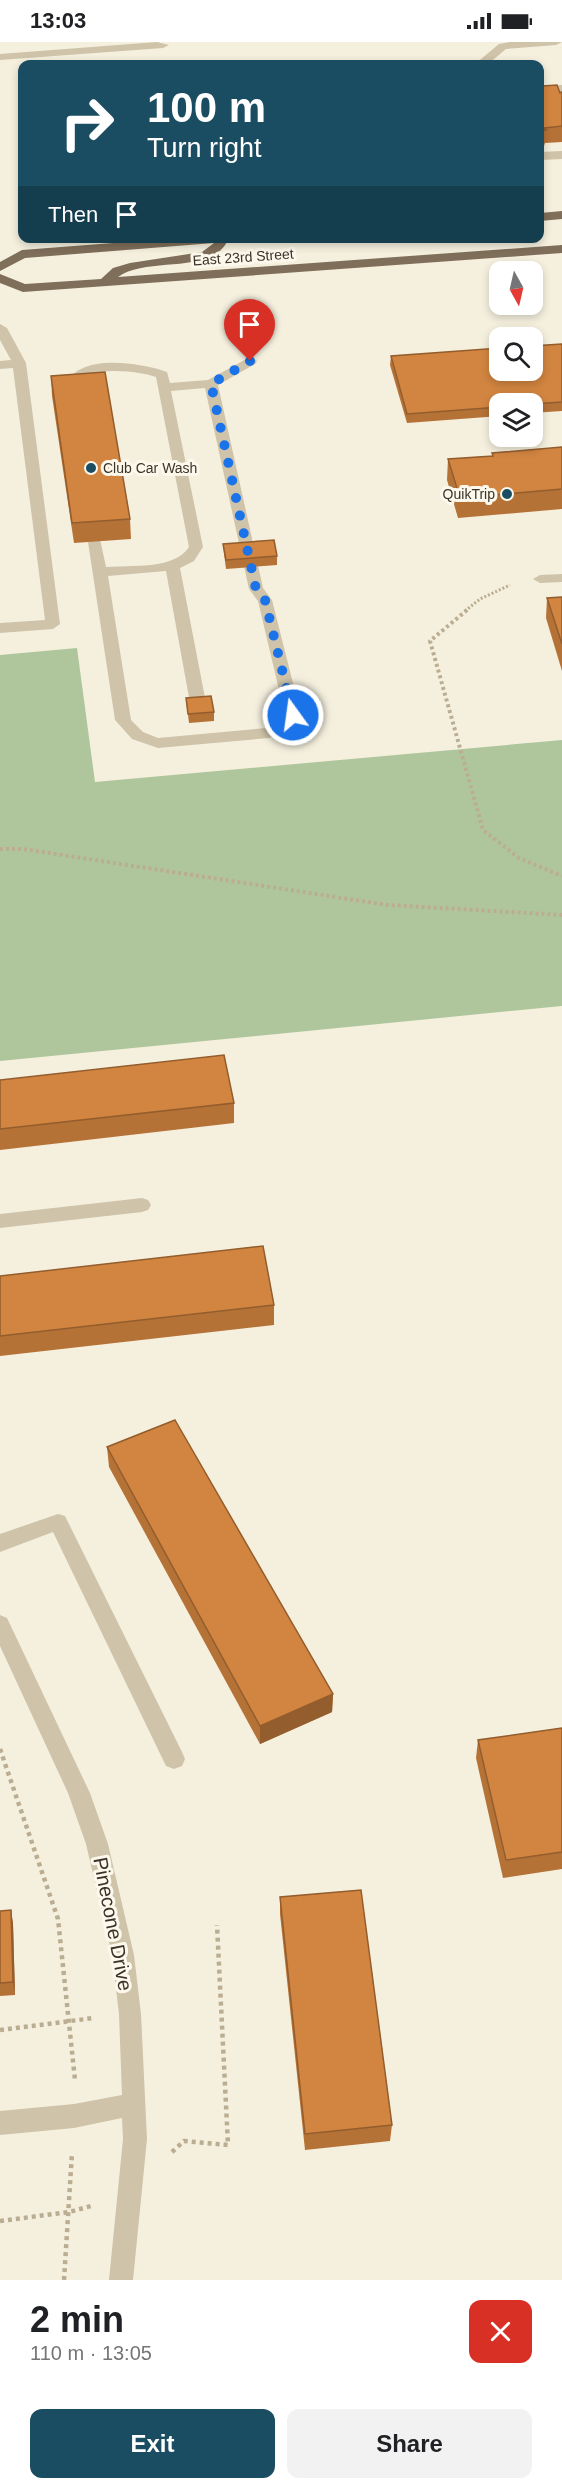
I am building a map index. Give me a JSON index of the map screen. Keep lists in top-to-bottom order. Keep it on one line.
{"streets":{"main road":["East 23rd Street"],"street":["Pinecone Drive"]},"places":["Club Car Wash","QuikTrip"],"north":"bottom","page":{"status":"13:03","turn":["100 m","Turn right"],"then":"Then","heading":["2 min","110 m · 13:05"],"buttons":["Exit","Share"]}}
